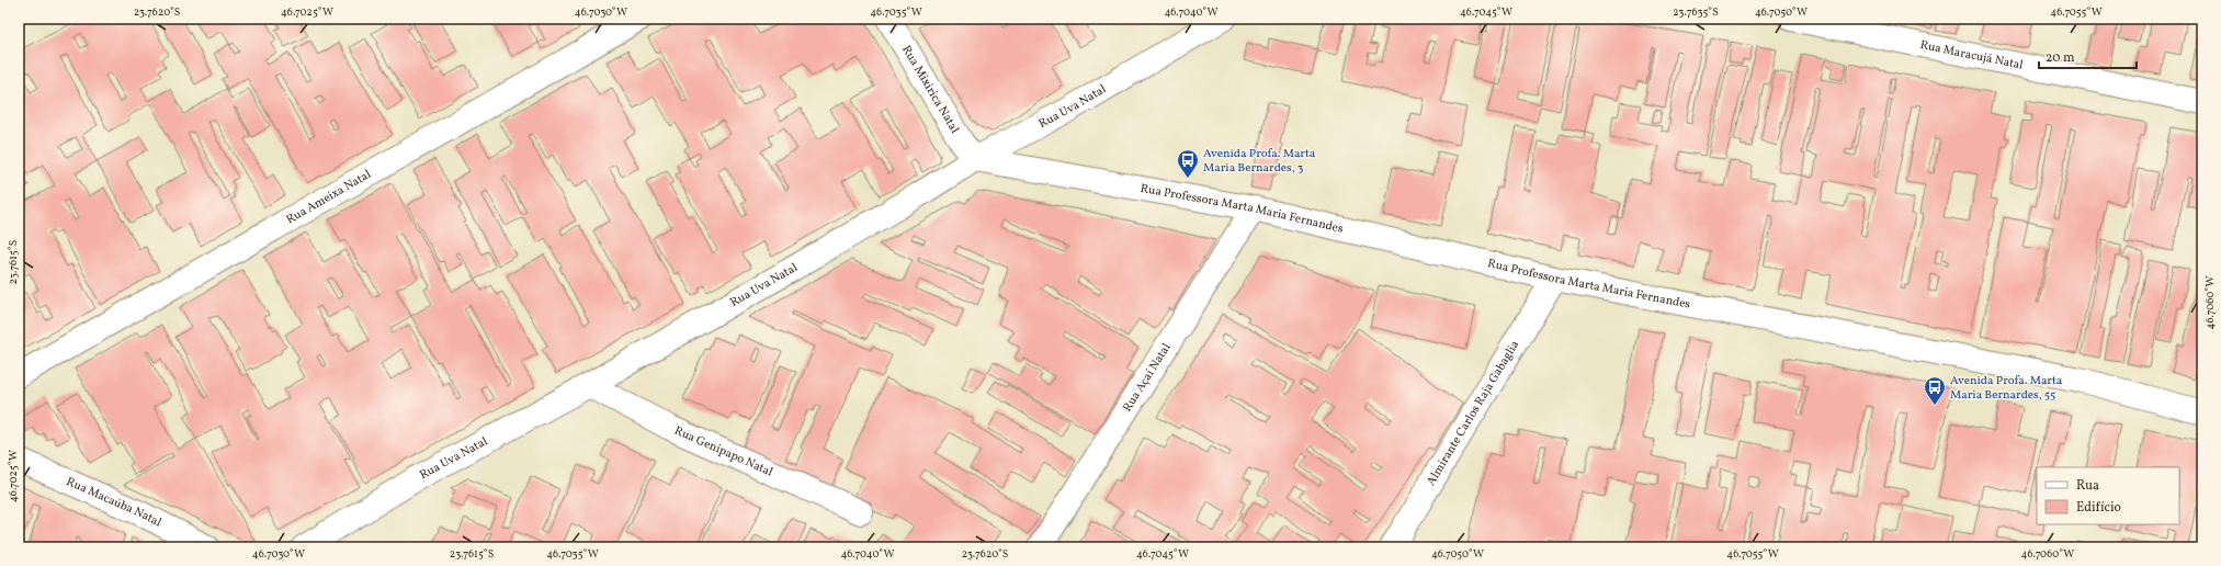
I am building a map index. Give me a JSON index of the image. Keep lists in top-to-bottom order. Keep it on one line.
{"streets":{"street":["Rua Maracujá Natal","Rua Mixirica Natal","Rua Uva Natal","Rua Ameixa Natal","Rua Professora Marta Maria Fernandes","Rua Açaí Natal","Almirante Carlos Raja Gabaglia","Rua Genipapo Natal","Rua Macaúba Natal"]},"crossings":[["Rua Mixirica Natal","Rua Uva Natal"],["Rua Mixirica Natal","Rua Professora Marta Maria Fernandes"],["Rua Uva Natal","Rua Professora Marta Maria Fernandes"],["Rua Uva Natal","Rua Genipapo Natal"],["Rua Professora Marta Maria Fernandes","Rua Açaí Natal"],["Rua Professora Marta Maria Fernandes","Almirante Carlos Raja Gabaglia"]],"places":{"bus stop":["Avenida Profa. Marta Maria Bernardes, 3","Avenida Profa. Marta Maria Bernardes, 55"]},"legend":["Rua","Edifício"],"scale_bar":"20 m","coordinates":["23.7620°S","46.7025°W","46.7030°W","46.7035°W","46.7040°W","46.7045°W","23.7635°S","46.7050°W","46.7055°W","23.7615°S","46.7060°W"]}
